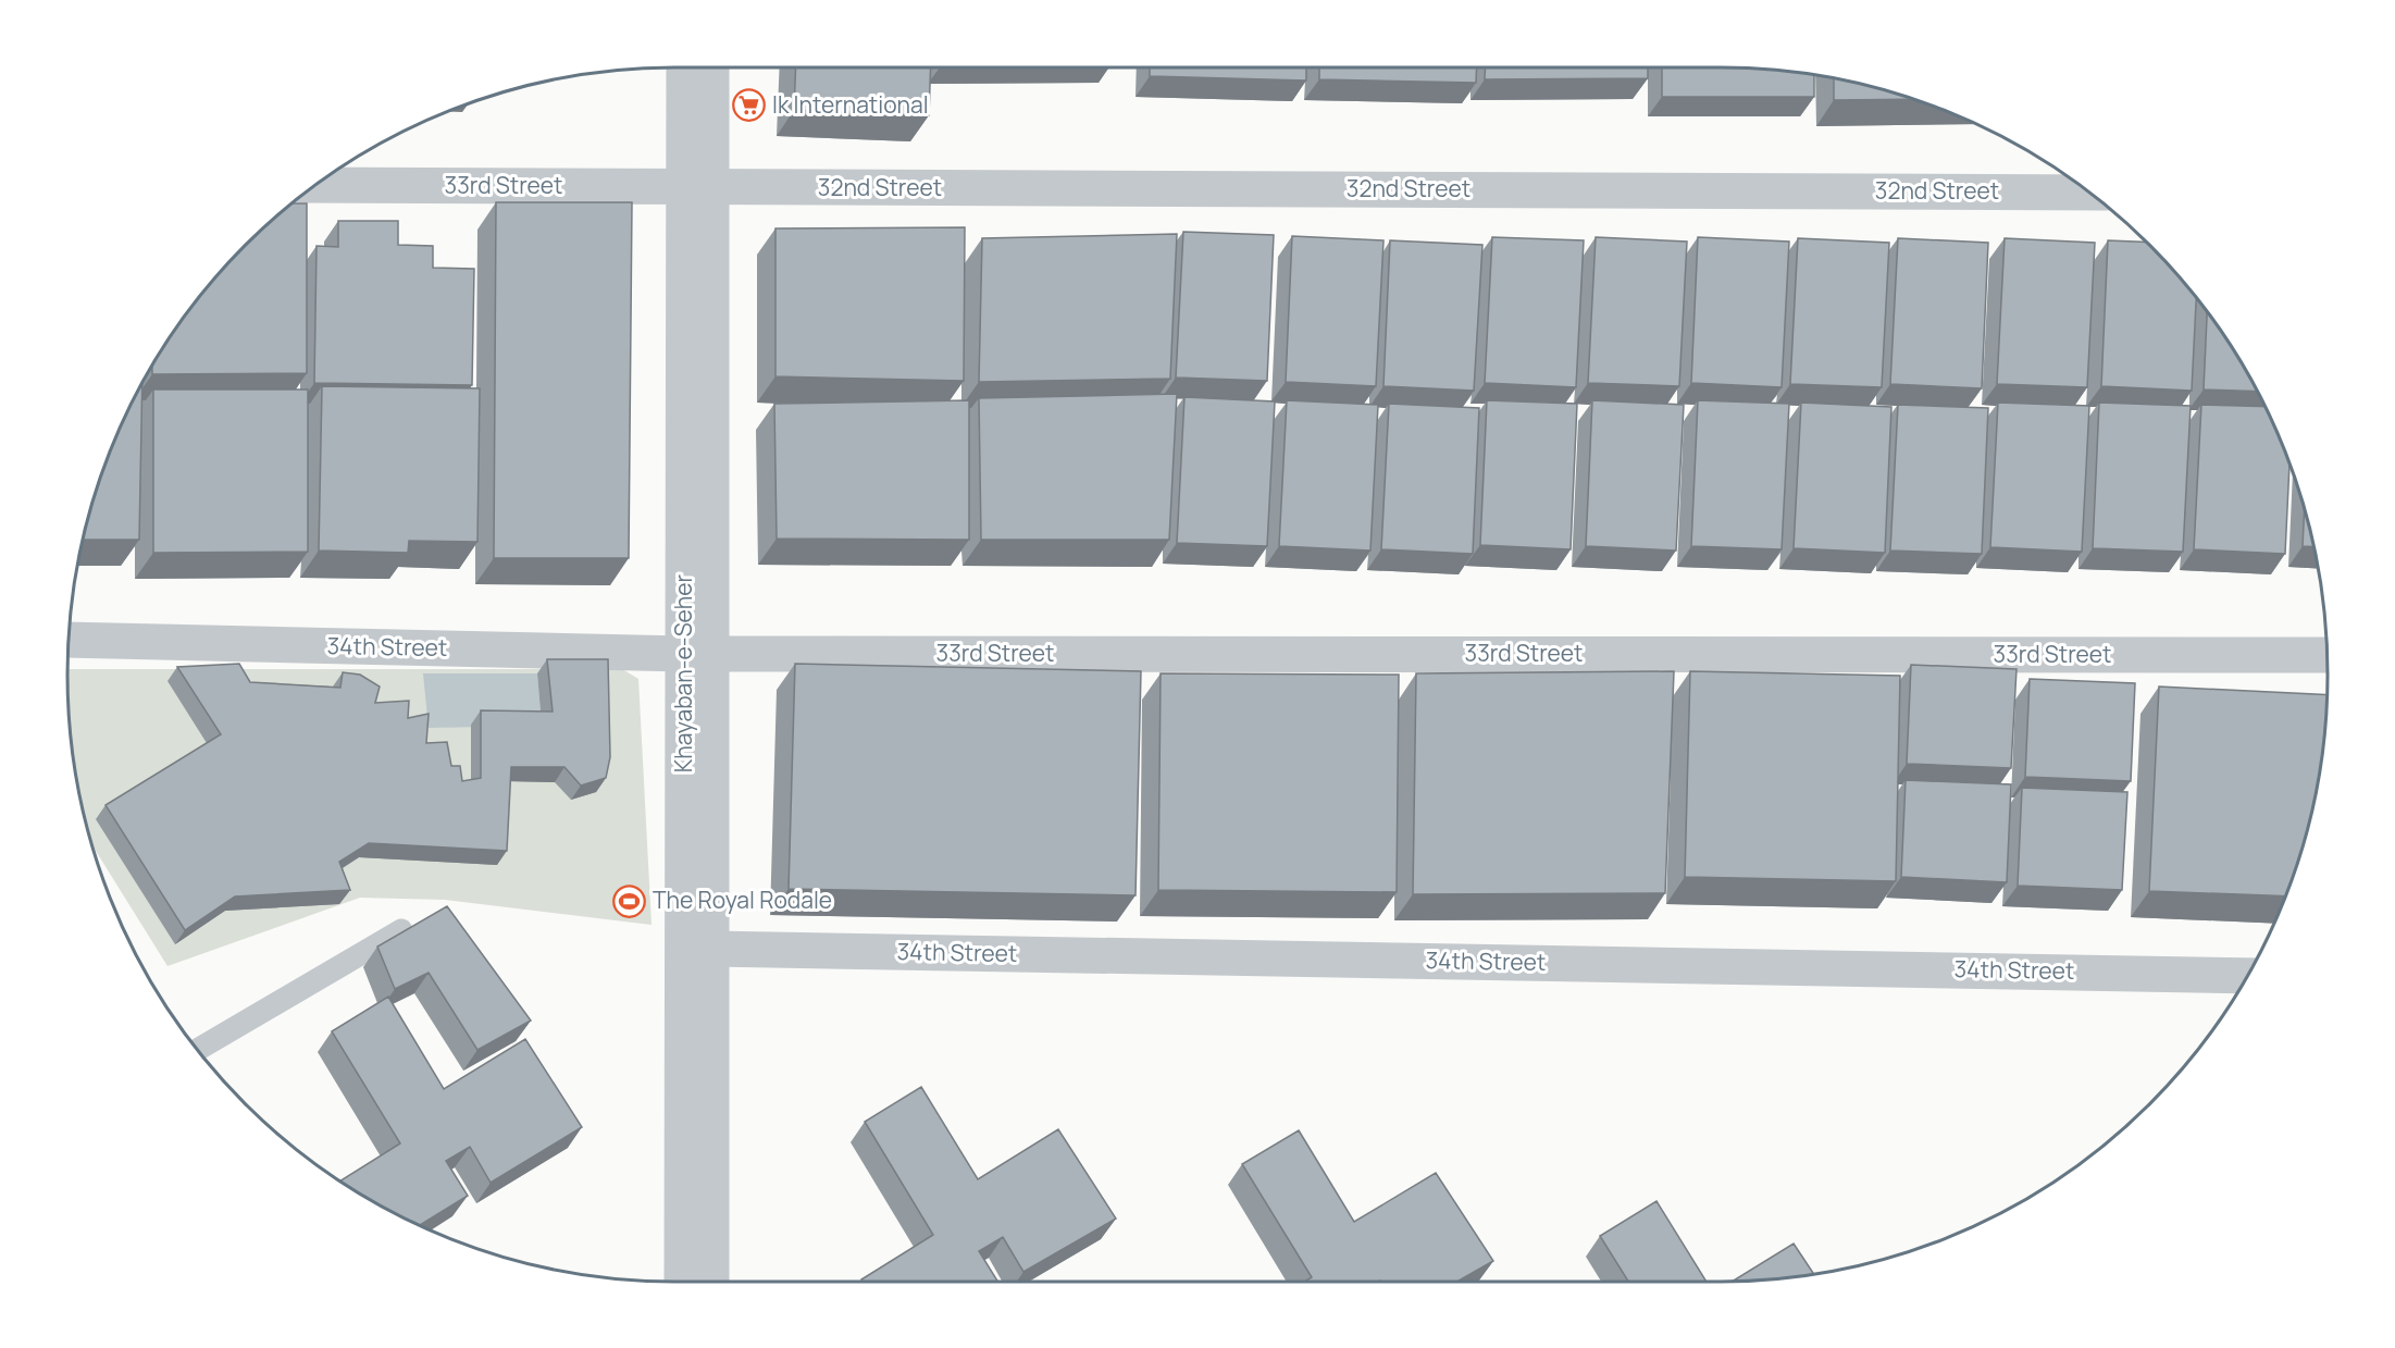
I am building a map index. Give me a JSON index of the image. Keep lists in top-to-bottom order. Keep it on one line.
{"streets":{"street":["33rd Street","32nd Street","34th Street","Khayaban-e-Seher"]},"crossings":[["33rd Street","32nd Street"],["33rd Street","34th Street"],["33rd Street","Khayaban-e-Seher"],["32nd Street","Khayaban-e-Seher"],["34th Street","Khayaban-e-Seher"]],"places":{"supermarket":["lk International"],"sports":["The Royal Rodale"]}}
